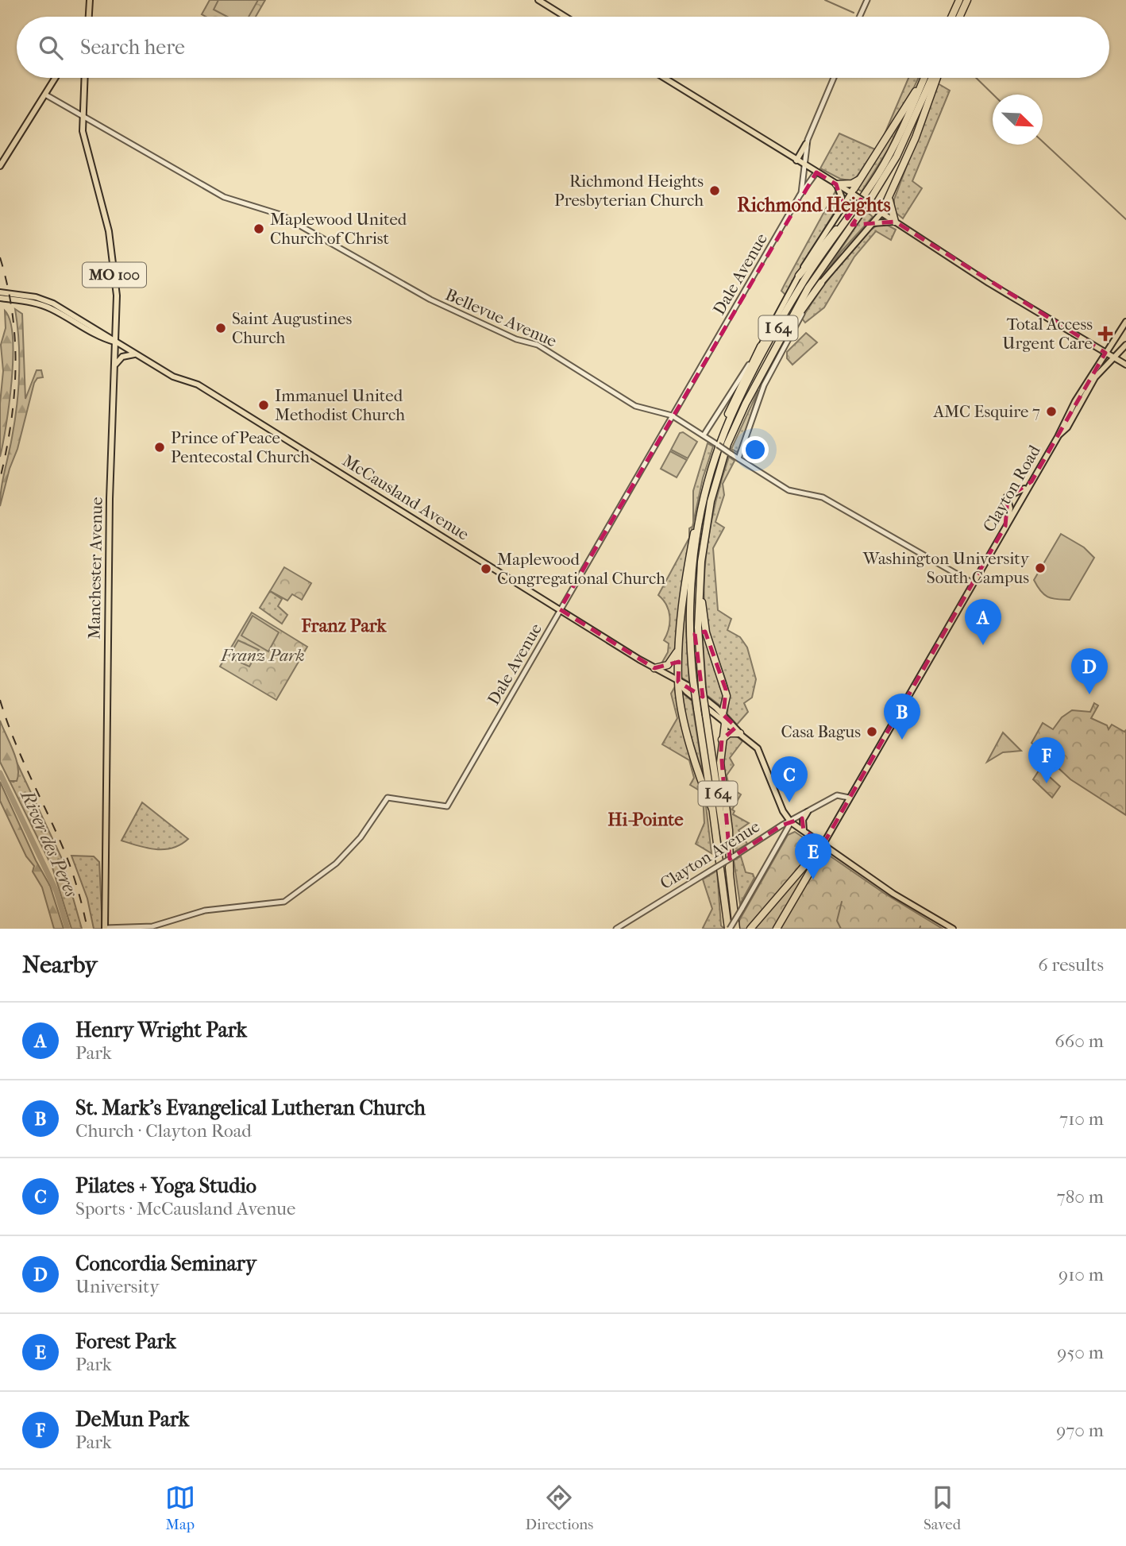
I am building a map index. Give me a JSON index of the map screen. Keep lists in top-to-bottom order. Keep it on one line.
{"streets":{"highway":["I 64"],"main road":["MO 100","Clayton Road","McCausland Avenue","Manchester Avenue"],"street":["Dale Avenue","Bellevue Avenue","Clayton Avenue"]},"crossings":[["Dale Avenue","Bellevue Avenue"],["Dale Avenue","McCausland Avenue"],["Dale Avenue","Manchester Avenue"],["MO 100","Bellevue Avenue"],["MO 100","Manchester Avenue"],["Bellevue Avenue","Clayton Road"],["Bellevue Avenue","Manchester Avenue"],["Clayton Road","Clayton Avenue"],["McCausland Avenue","Manchester Avenue"],["McCausland Avenue","Clayton Avenue"]],"districts":["Richmond Heights","Franz Park","Hi-Pointe"],"water":["River des Peres"],"parks":["Franz Park"],"places":{"other":["Richmond Heights Presbyterian Church","Maplewood United Church of Christ","Saint Augustines Church","Immanuel United Methodist Church","AMC Esquire 7","Prince of Peace Pentecostal Church","Washington University South Campus","Maplewood Congregational Church","Casa Bagus"],"health":["Total Access Urgent Care"]},"north":"bottom right","page":{"search":"Search here","pins":["A","D","B","F","C","E"],"heading":["Nearby","6 results"],"list":[{"mark":"A","name":"Henry Wright Park","note":"Park","value":"660 m"},{"mark":"B","name":"St. Mark's Evangelical Lutheran Church","note":"Church · Clayton Road","value":"710 m"},{"mark":"C","name":"Pilates + Yoga Studio","note":"Sports · McCausland Avenue","value":"780 m"},{"mark":"D","name":"Concordia Seminary","note":"University","value":"910 m"},{"mark":"E","name":"Forest Park","note":"Park","value":"950 m"},{"mark":"F","name":"DeMun Park","note":"Park","value":"970 m"}],"nav":["Map","Directions","Saved"]}}
